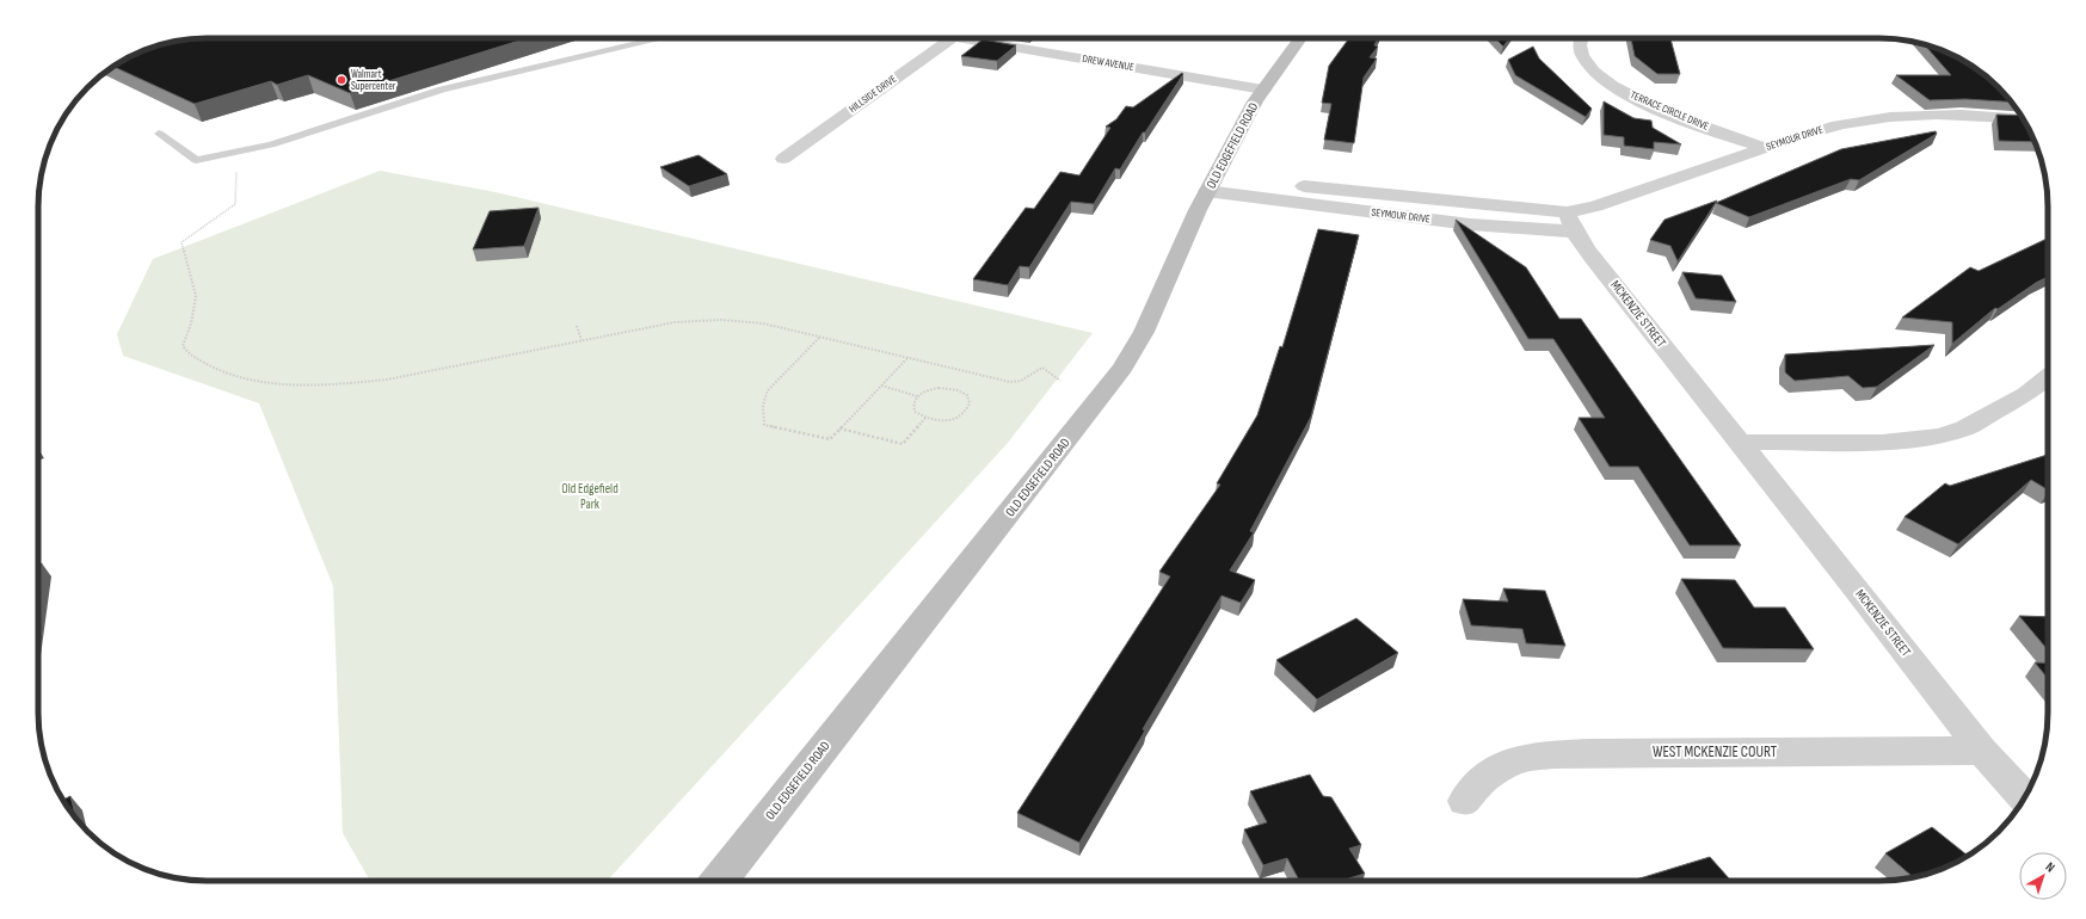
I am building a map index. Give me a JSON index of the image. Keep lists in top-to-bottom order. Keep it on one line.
{"streets":{"street":["DREW AVENUE","HILLSIDE DRIVE","TERRACE CIRCLE DRIVE","SEYMOUR DRIVE","OLD EDGEFIELD ROAD","MCKENZIE STREET","WEST MCKENZIE COURT"]},"crossings":[["DREW AVENUE","OLD EDGEFIELD ROAD"],["TERRACE CIRCLE DRIVE","SEYMOUR DRIVE"],["SEYMOUR DRIVE","OLD EDGEFIELD ROAD"],["SEYMOUR DRIVE","MCKENZIE STREET"],["MCKENZIE STREET","WEST MCKENZIE COURT"]],"parks":["Old Edgefield Park"],"places":["Walmart Supercenter"],"north":"top right"}
